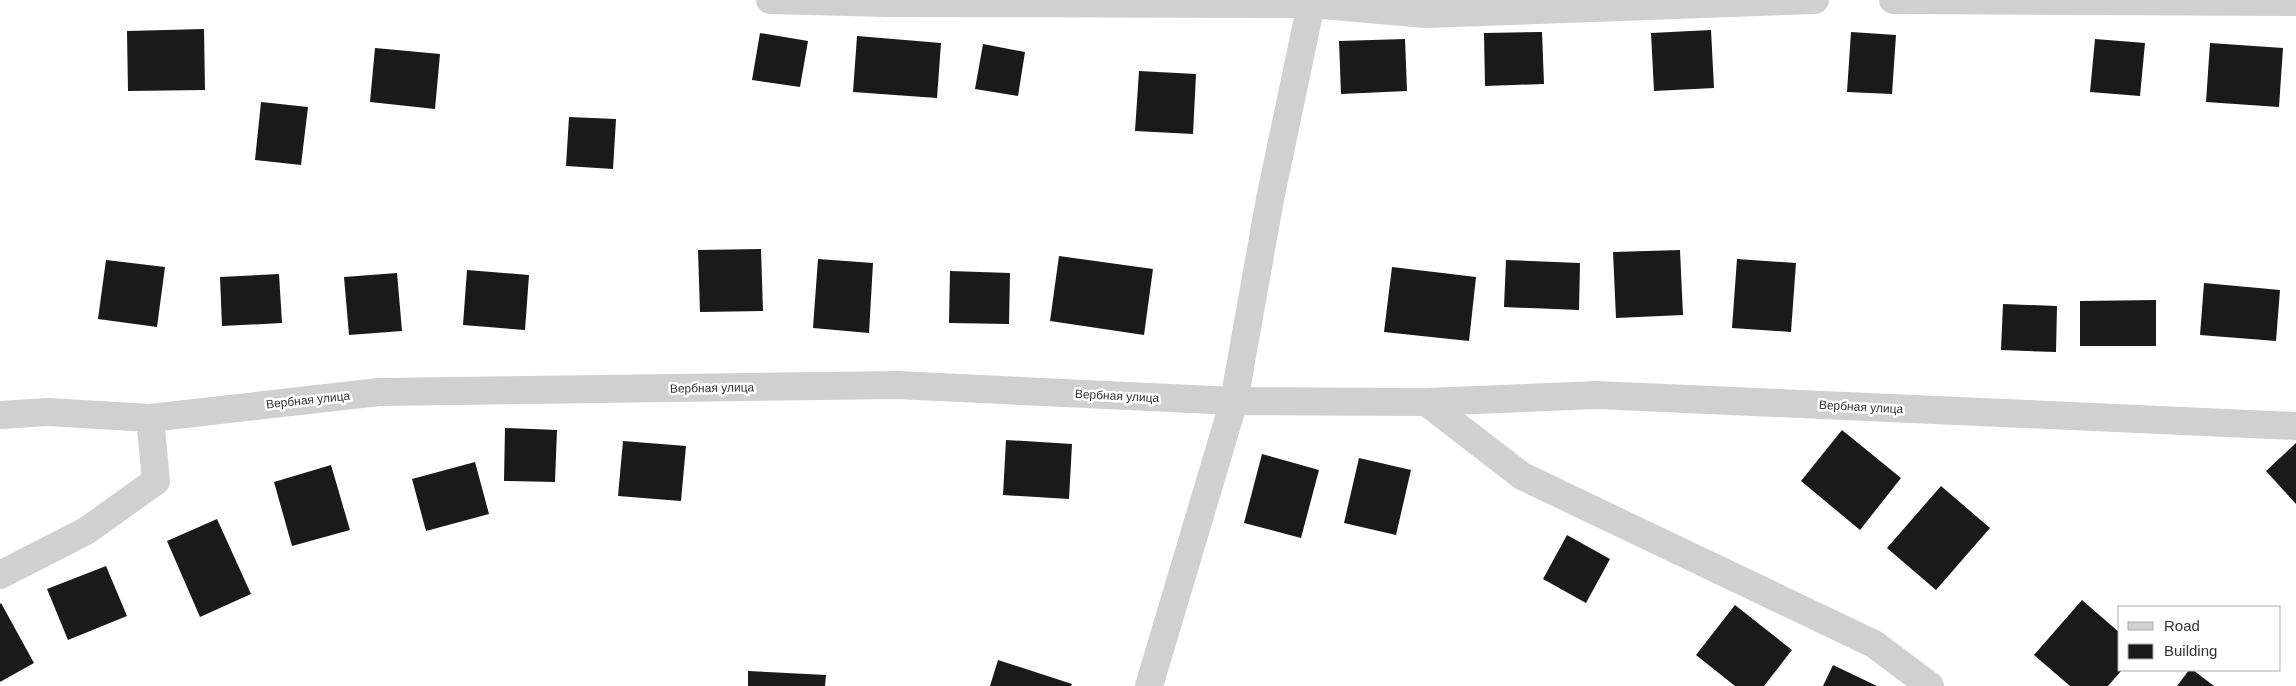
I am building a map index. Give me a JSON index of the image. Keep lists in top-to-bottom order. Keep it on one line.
{"streets":{"street":["Вербная улица"]},"legend":["Road","Building"]}
